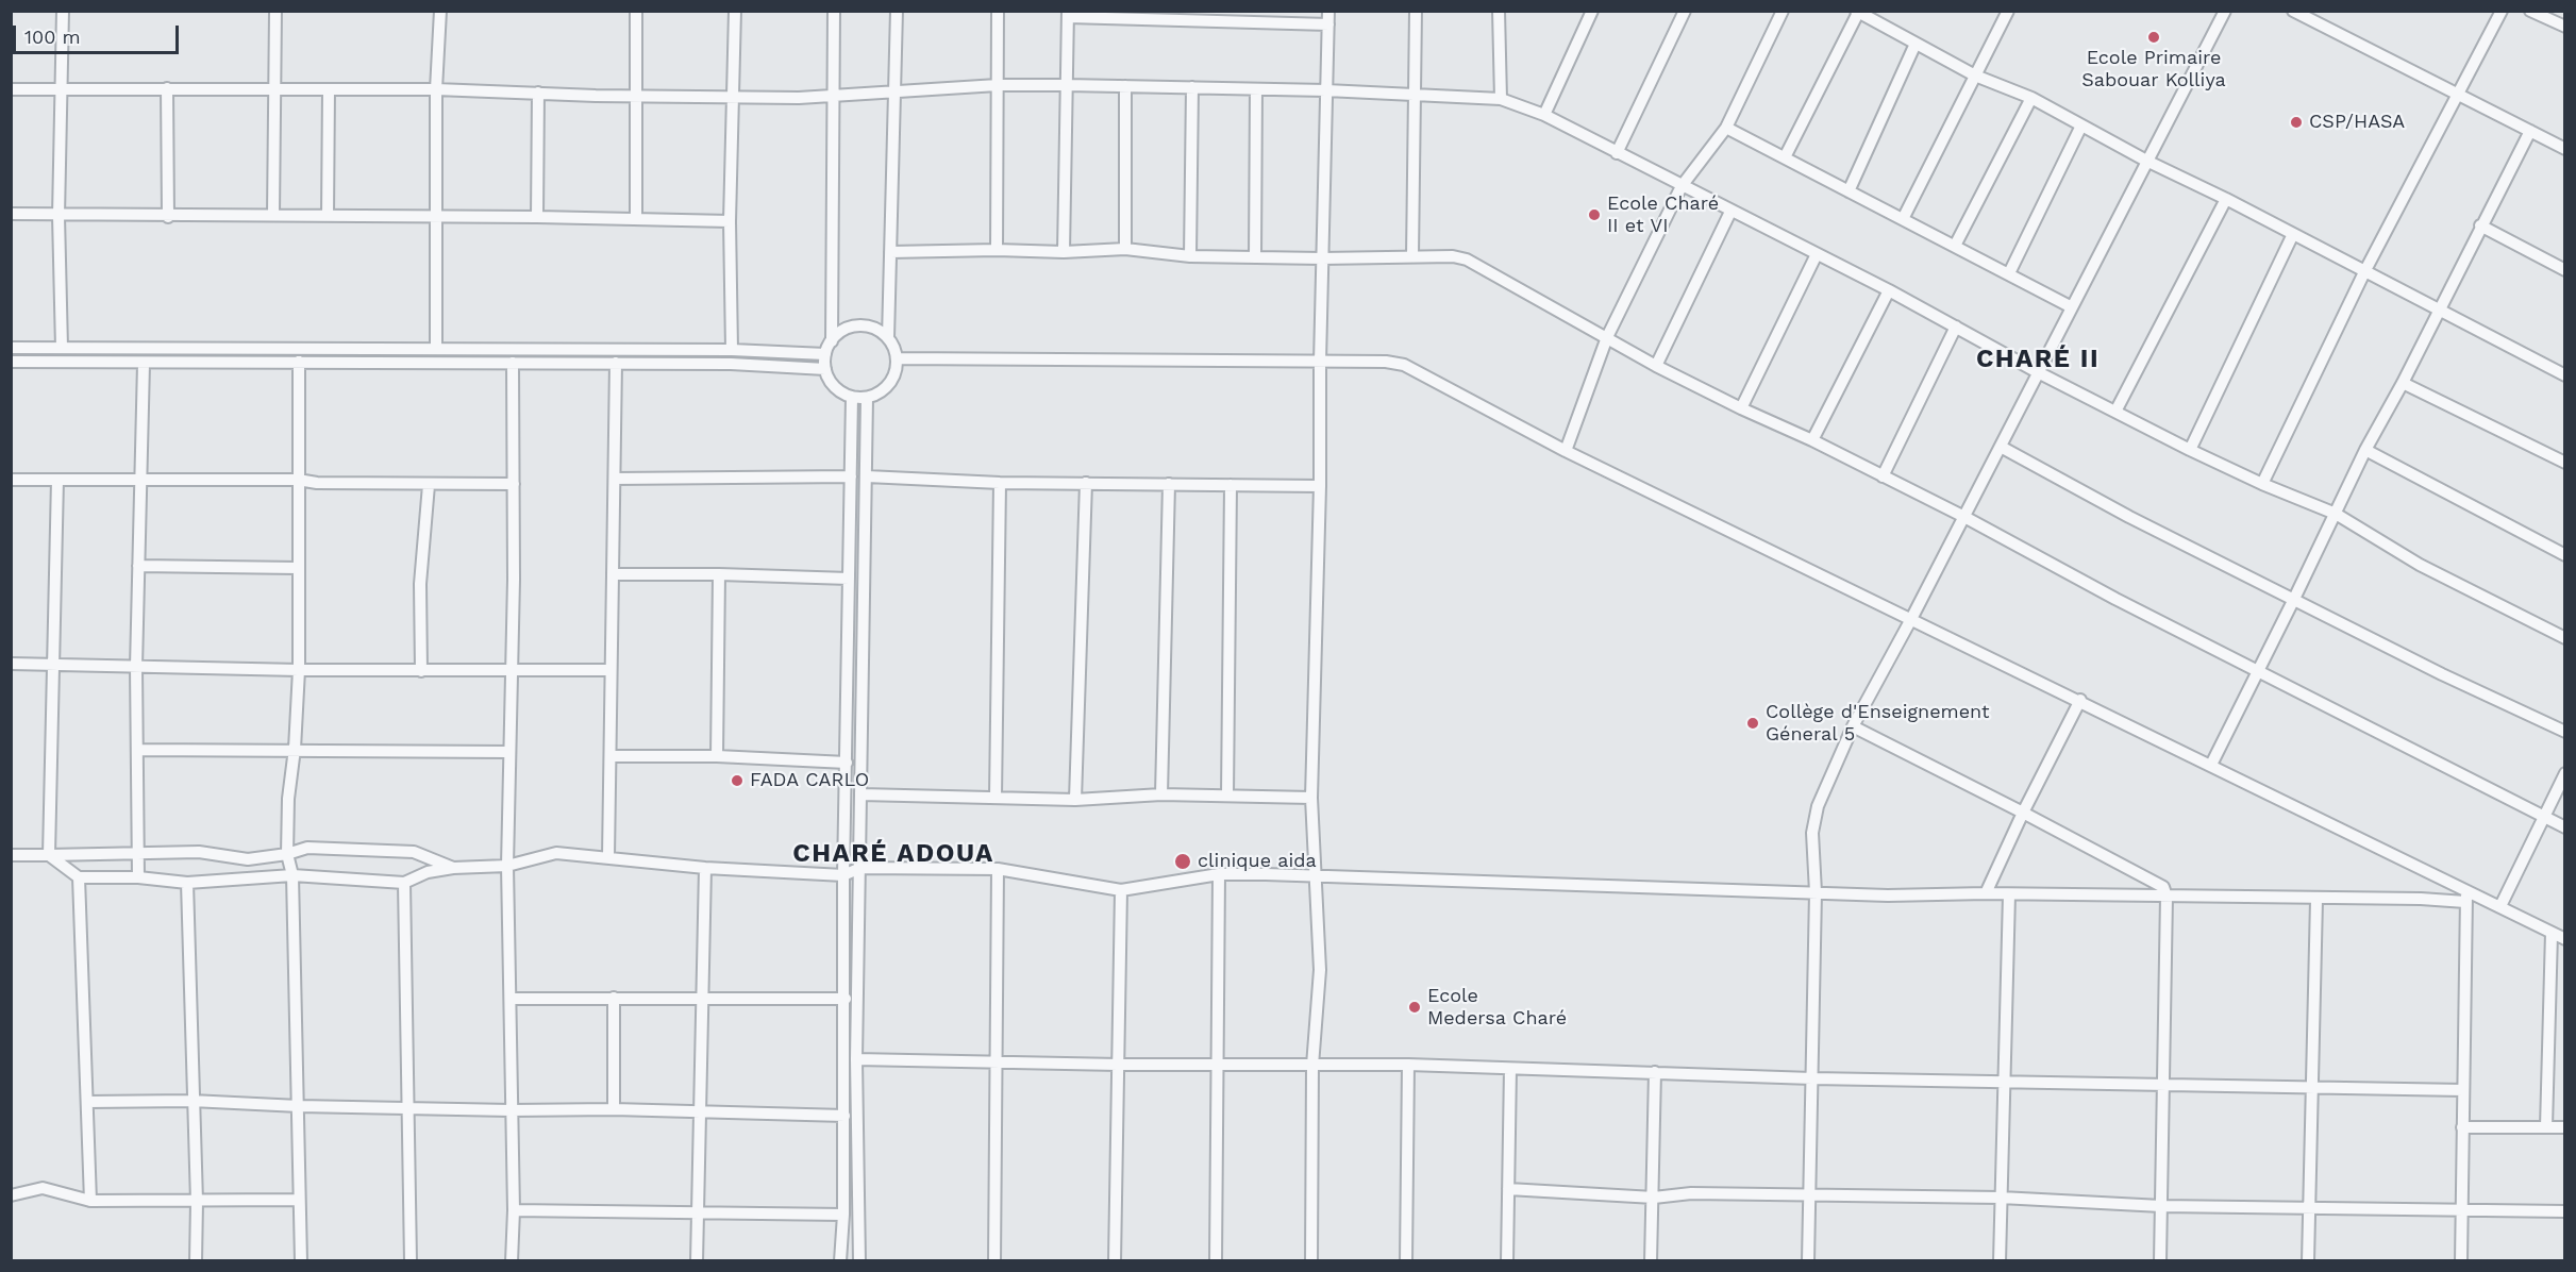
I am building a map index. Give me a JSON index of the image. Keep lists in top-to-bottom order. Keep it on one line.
{"districts":["CHARÉ II","CHARÉ ADOUA"],"places":["Ecole Primaire Sabouar Kolliya","CSP/HASA","Ecole Charé II et VI","Collège d'Enseignement Géneral 5","FADA CARLO","clinique aida","Ecole Medersa Charé"],"scale_bar":"100 m"}
